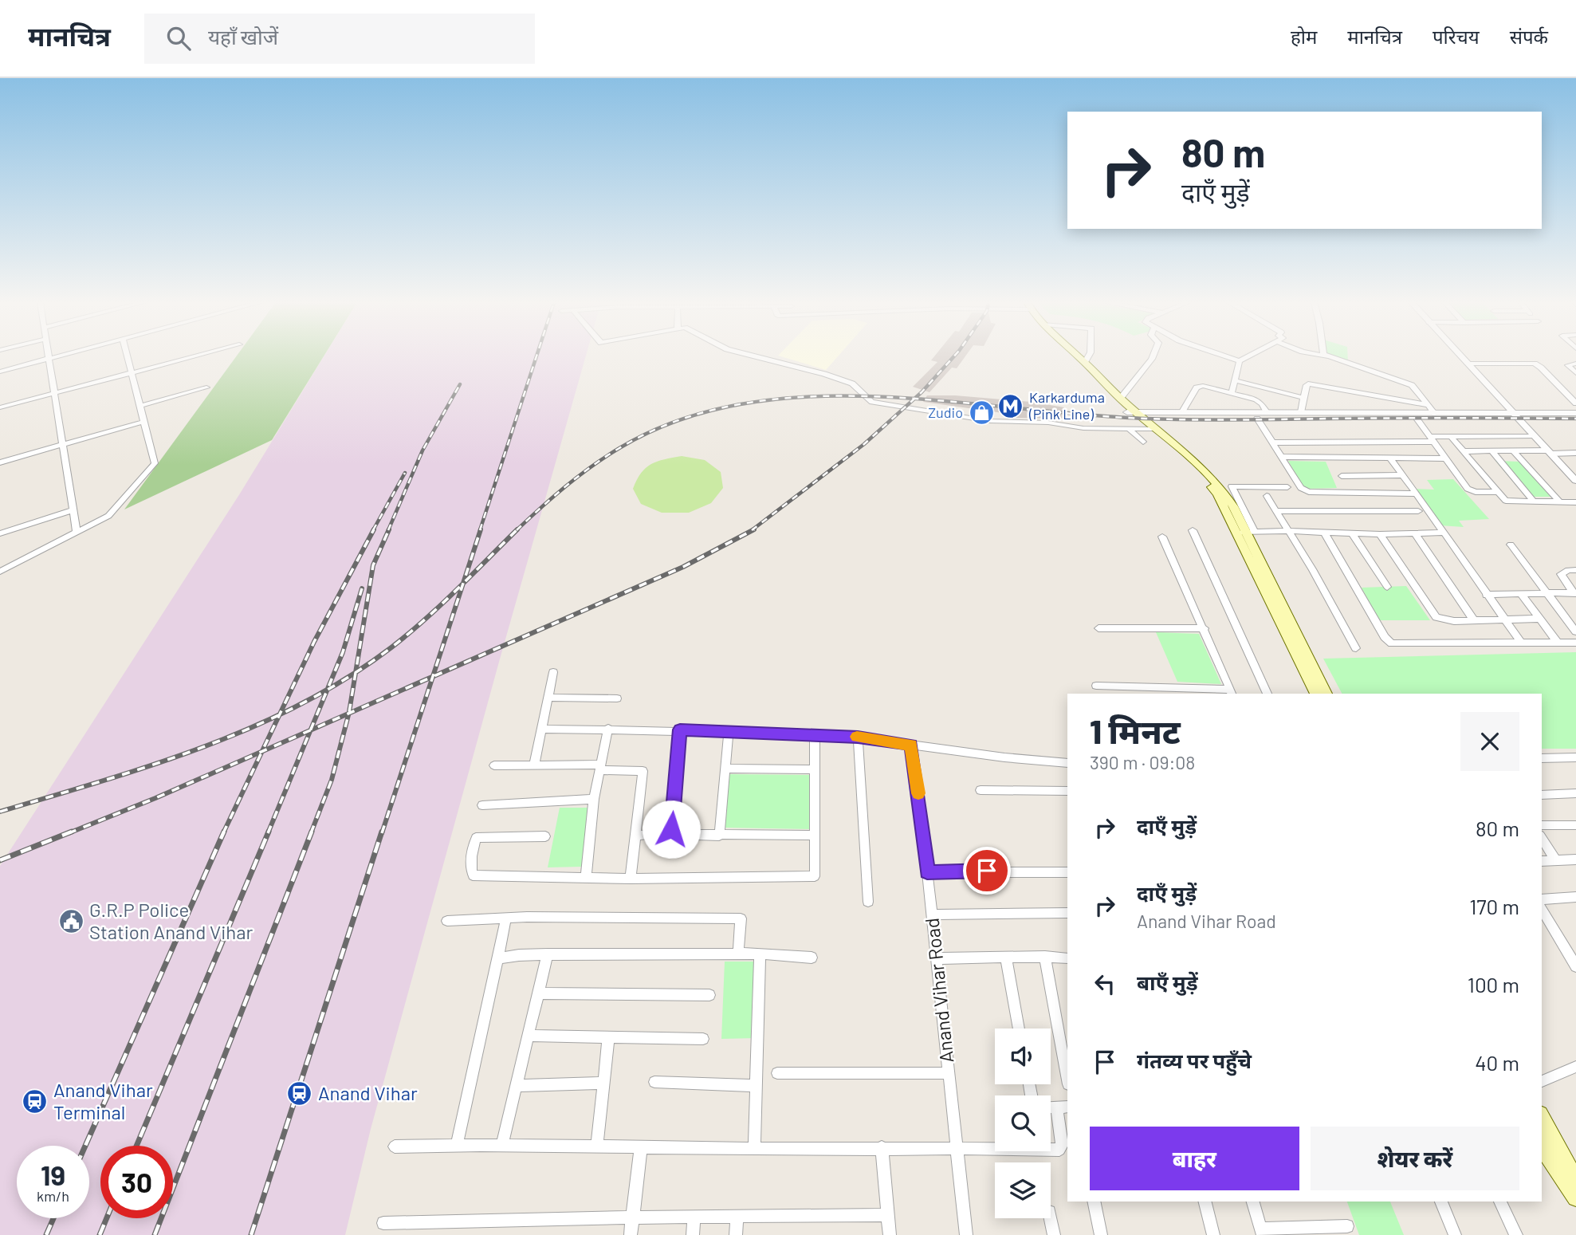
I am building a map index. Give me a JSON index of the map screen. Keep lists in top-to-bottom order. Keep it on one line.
{"streets":{"street":["Anand Vihar Road"]},"places":{"metro station":["Karkarduma (Pink Line)"],"shop":["Zudio"],"public building":["G.R.P Police Station Anand Vihar"],"station":["Anand Vihar","Anand Vihar Terminal"]},"page":{"header":"मानचित्र","search":"यहाँ खोजें","nav":["होम","मानचित्र","परिचय","संपर्क"],"turn":["80 m","दाएँ मुड़ें"],"heading":["1 मिनट","390 m · 09:08"],"list":[{"name":"दाएँ मुड़ें","value":"80 m"},{"name":"दाएँ मुड़ें","note":"Anand Vihar Road","value":"170 m"},{"name":"बाएँ मुड़ें","value":"100 m"},{"name":"गंतव्य पर पहुँचे","value":"40 m"}],"buttons":["बाहर","शेयर करें"],"speed":"19 km/h","limit":"30"}}
